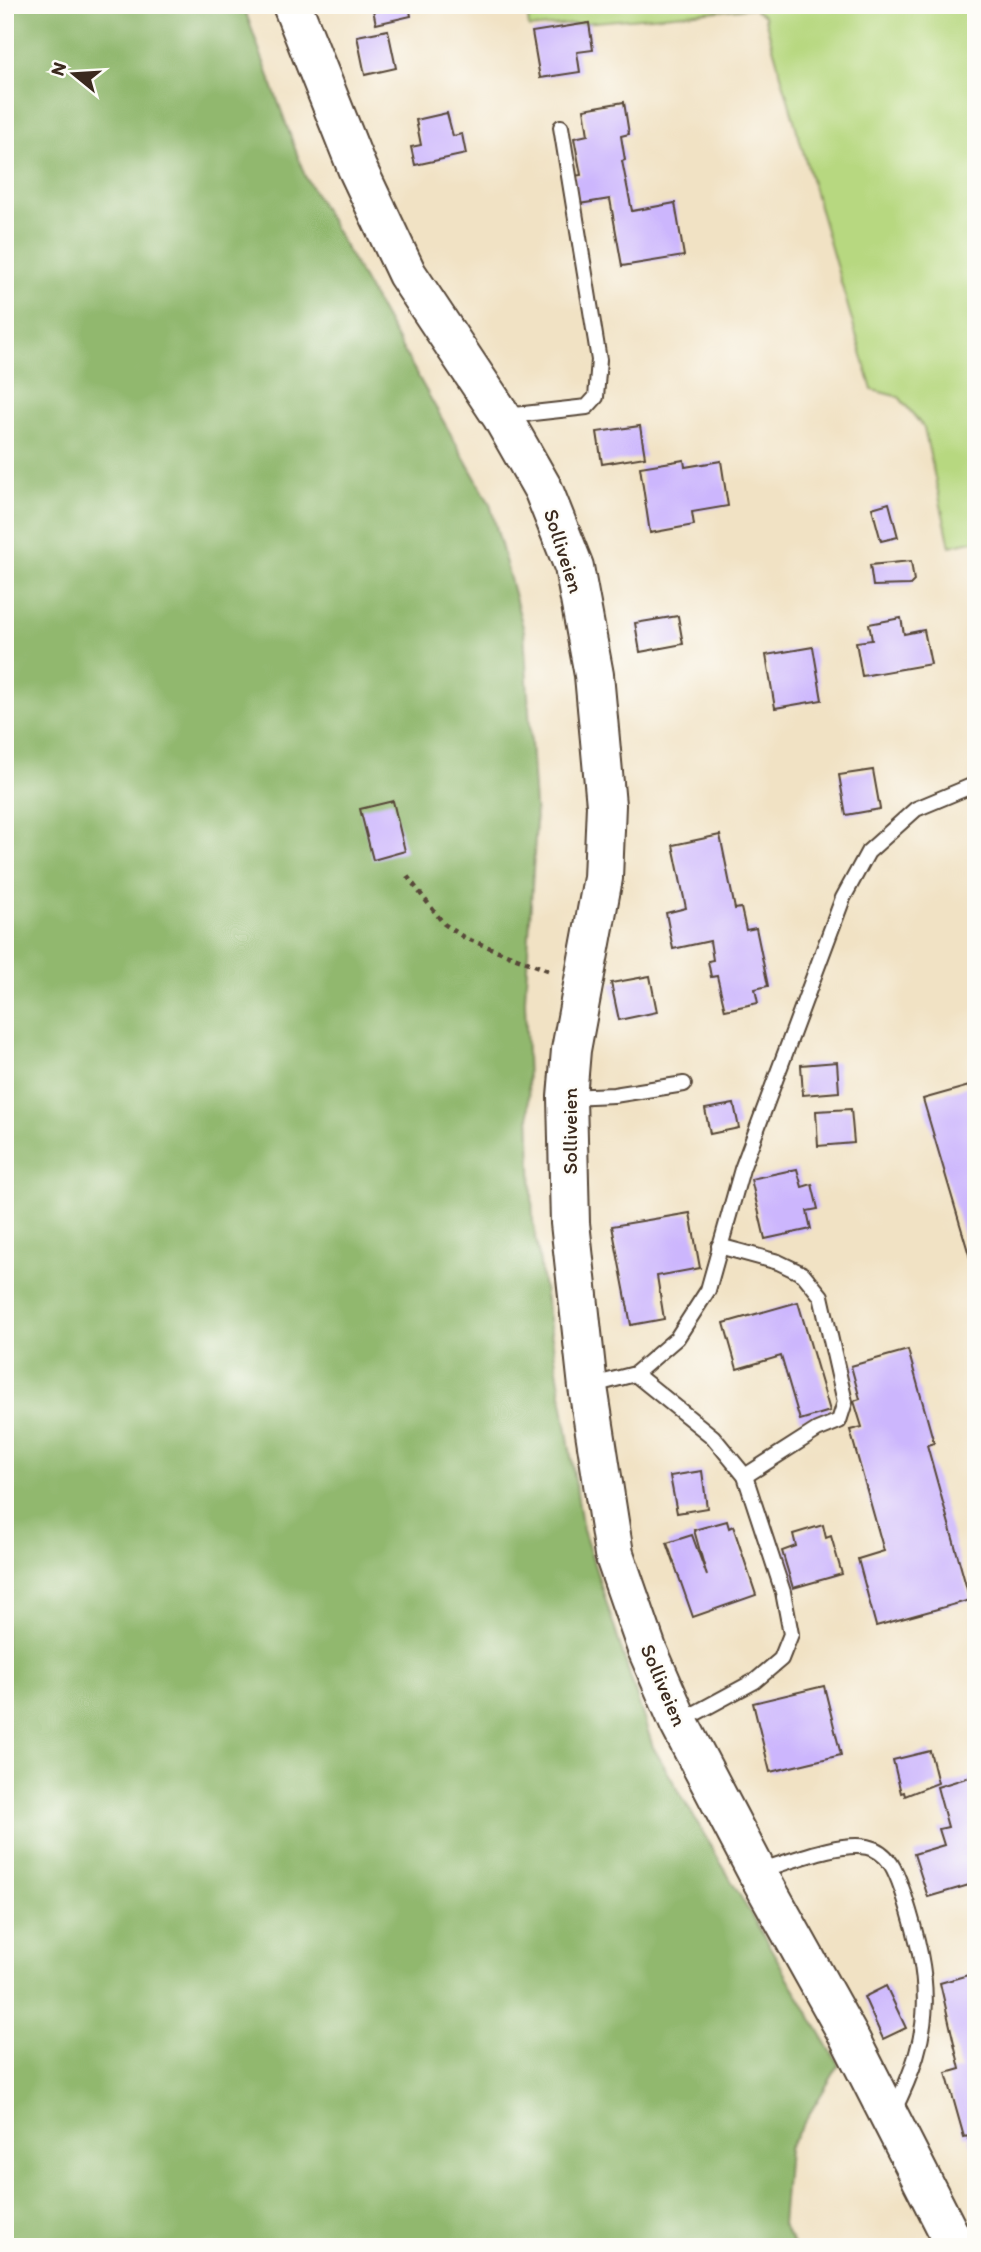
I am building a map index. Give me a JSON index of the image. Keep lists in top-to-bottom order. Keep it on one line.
{"streets":{"street":["Solliveien"]},"north":"left"}
